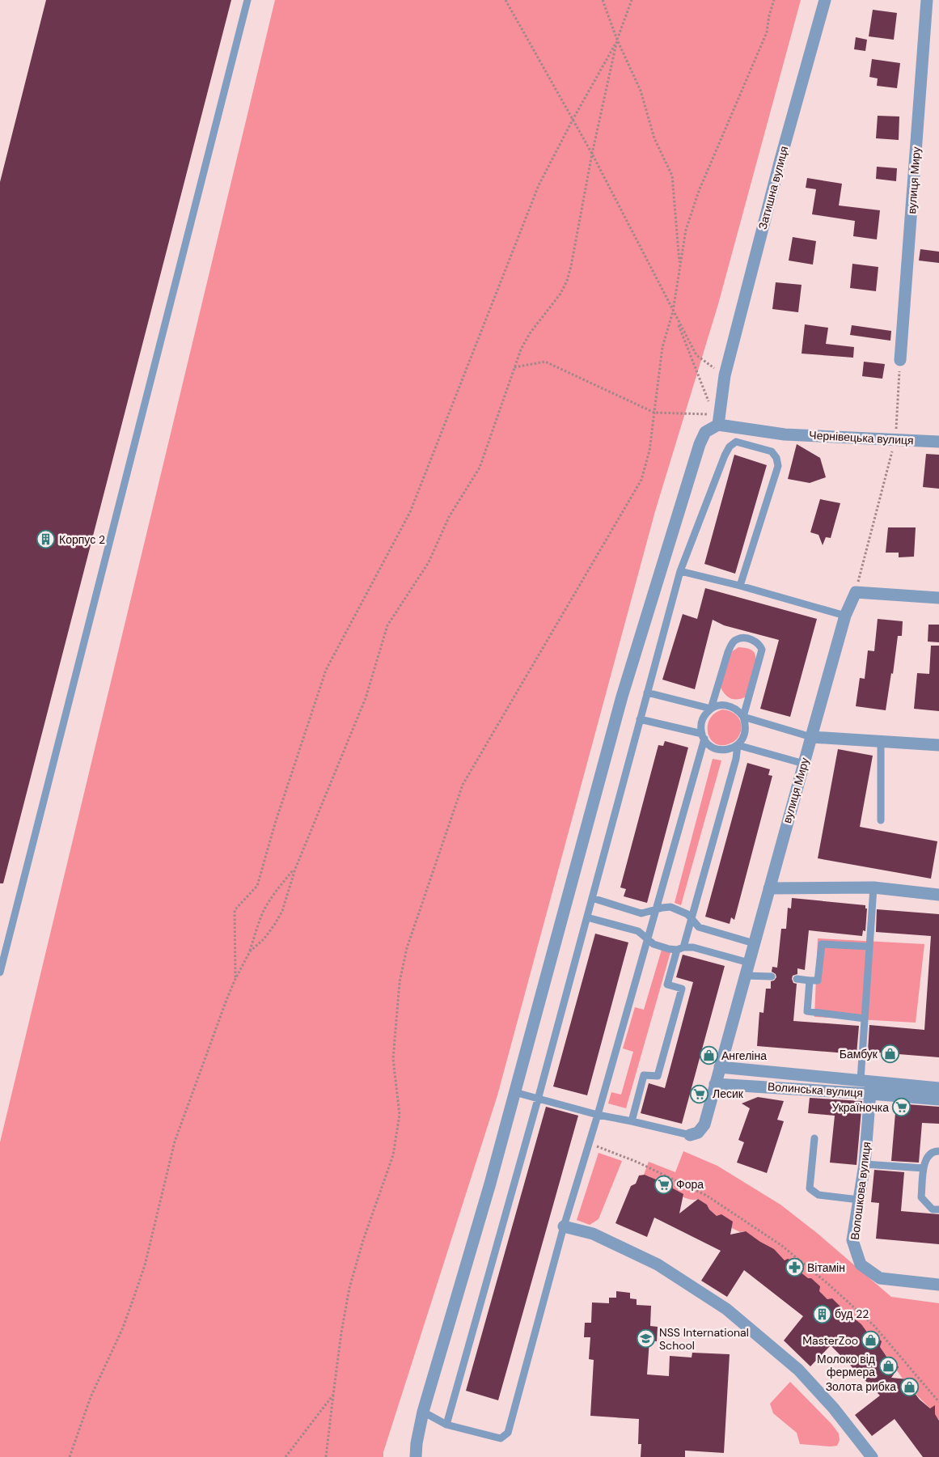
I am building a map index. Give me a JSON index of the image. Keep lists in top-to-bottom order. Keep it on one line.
{"streets":{"street":["вулиця Миру","Затишна вулиця","Чернівецька вулиця","Волинська вулиця","Волошкова вулиця"]},"crossings":[["вулиця Миру","Волинська вулиця"],["Затишна вулиця","Чернівецька вулиця"],["Волинська вулиця","Волошкова вулиця"]],"places":{"building":["Корпус 2","буд 22"],"shop":["Бамбук","Ангеліна","MasterZoo","Молоко від фермера","Золота рибка"],"supermarket":["Лесик","Україночка","Фора"],"pharmacy":["Вітамін"],"school or university":["NSS International School"]}}
